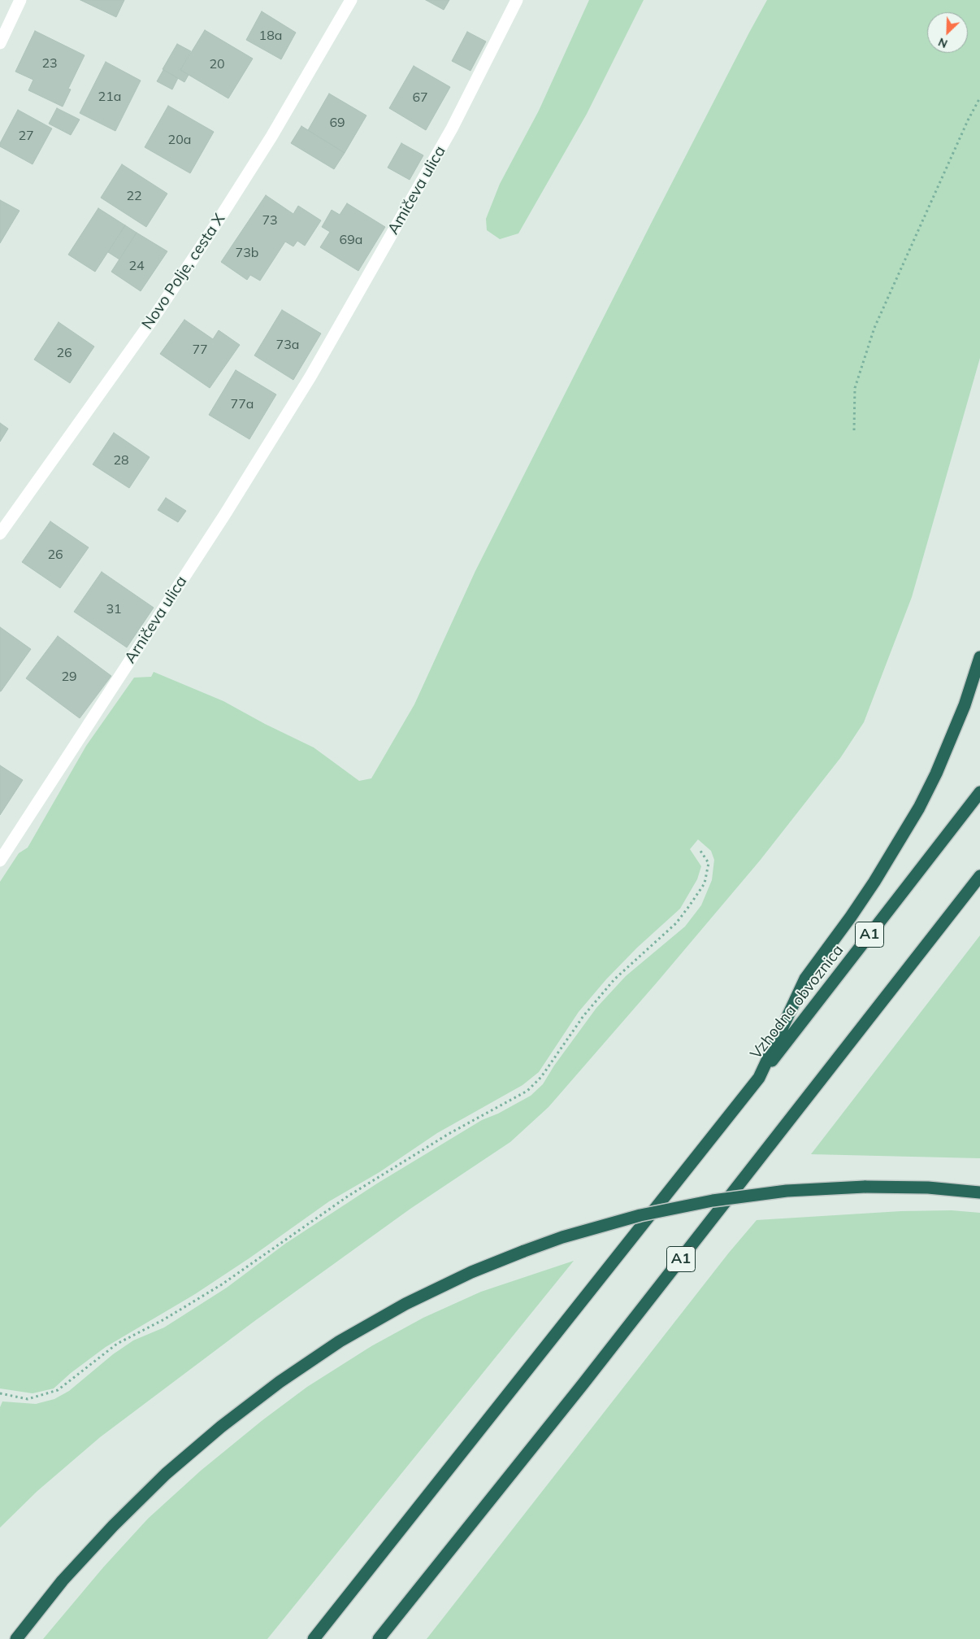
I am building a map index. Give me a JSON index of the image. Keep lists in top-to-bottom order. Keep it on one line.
{"streets":{"highway":["A1","Vzhodna obvoznica"],"street":["Amičeva ulica","Novo Polje, cesta X","Arničeva ulica"]},"crossings":[["Amičeva ulica","Arničeva ulica"],["A1","Vzhodna obvoznica"]],"house_numbers":["18a","23","20","21a","67","69","27","20a","22","73","69a","73b","24","73a","77","26","77a","28","26","31","29"],"north":"bottom left"}
